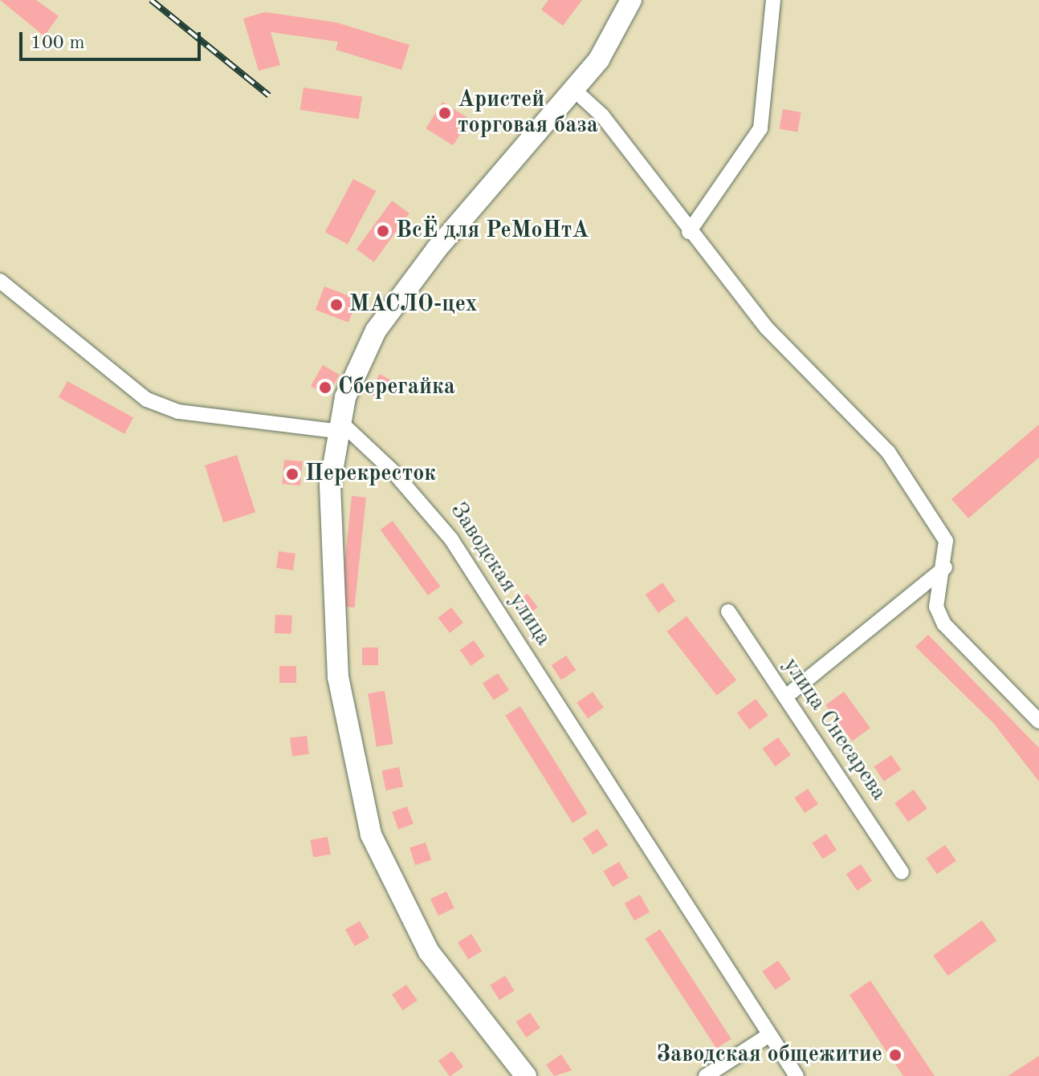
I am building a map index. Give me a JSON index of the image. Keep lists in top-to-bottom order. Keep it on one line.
{"streets":{"street":["Заводская улица","улица Снесарева"]},"places":["Аристей торговая база","ВсЁ для РеМоНтА","МАСЛО-цех","Сберегайка","Перекресток","Заводская общежитие"],"scale_bar":"100 m"}
